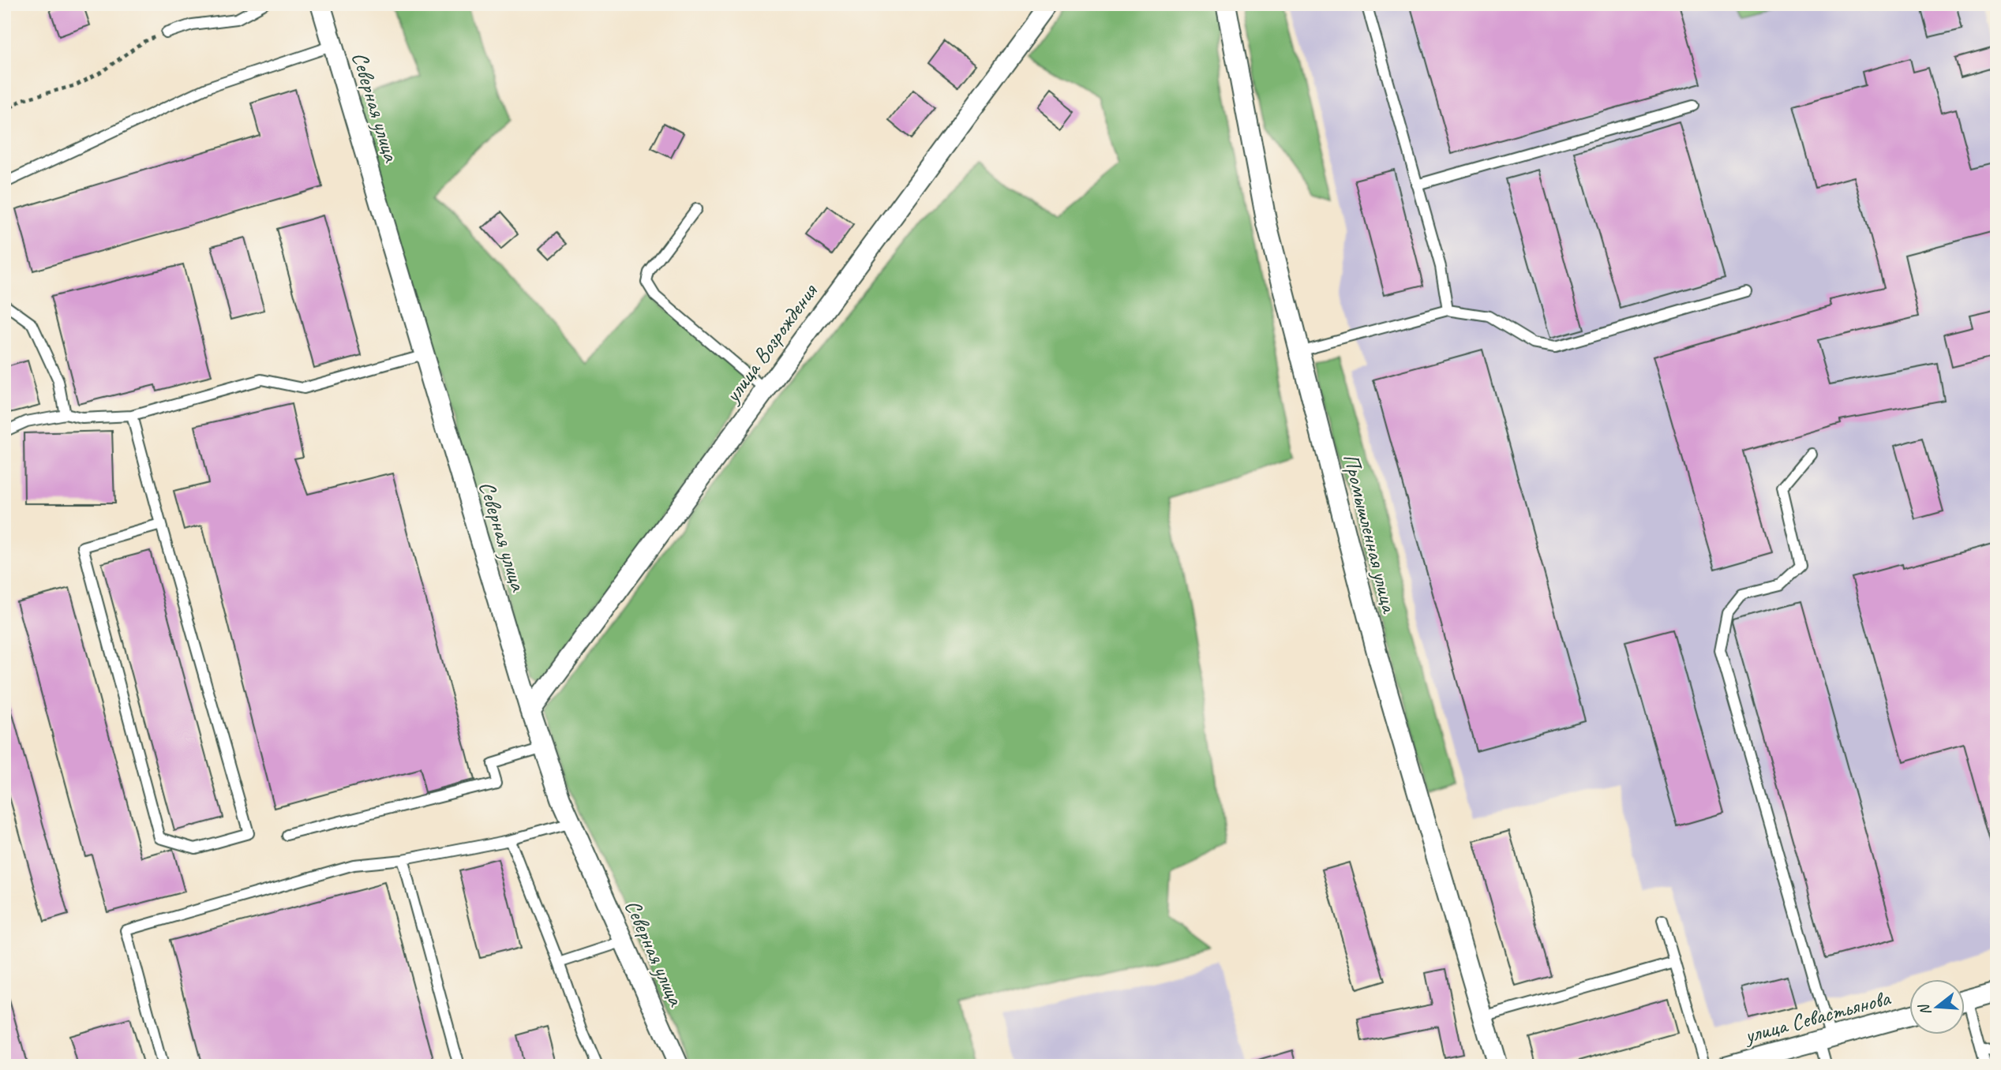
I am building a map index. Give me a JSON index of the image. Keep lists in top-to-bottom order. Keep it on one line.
{"streets":{"street":["Северная улица","улица Возрождения","Промышленная улица","улица Севастьянова"]},"crossings":[["Северная улица","улица Возрождения"]],"north":"left"}
